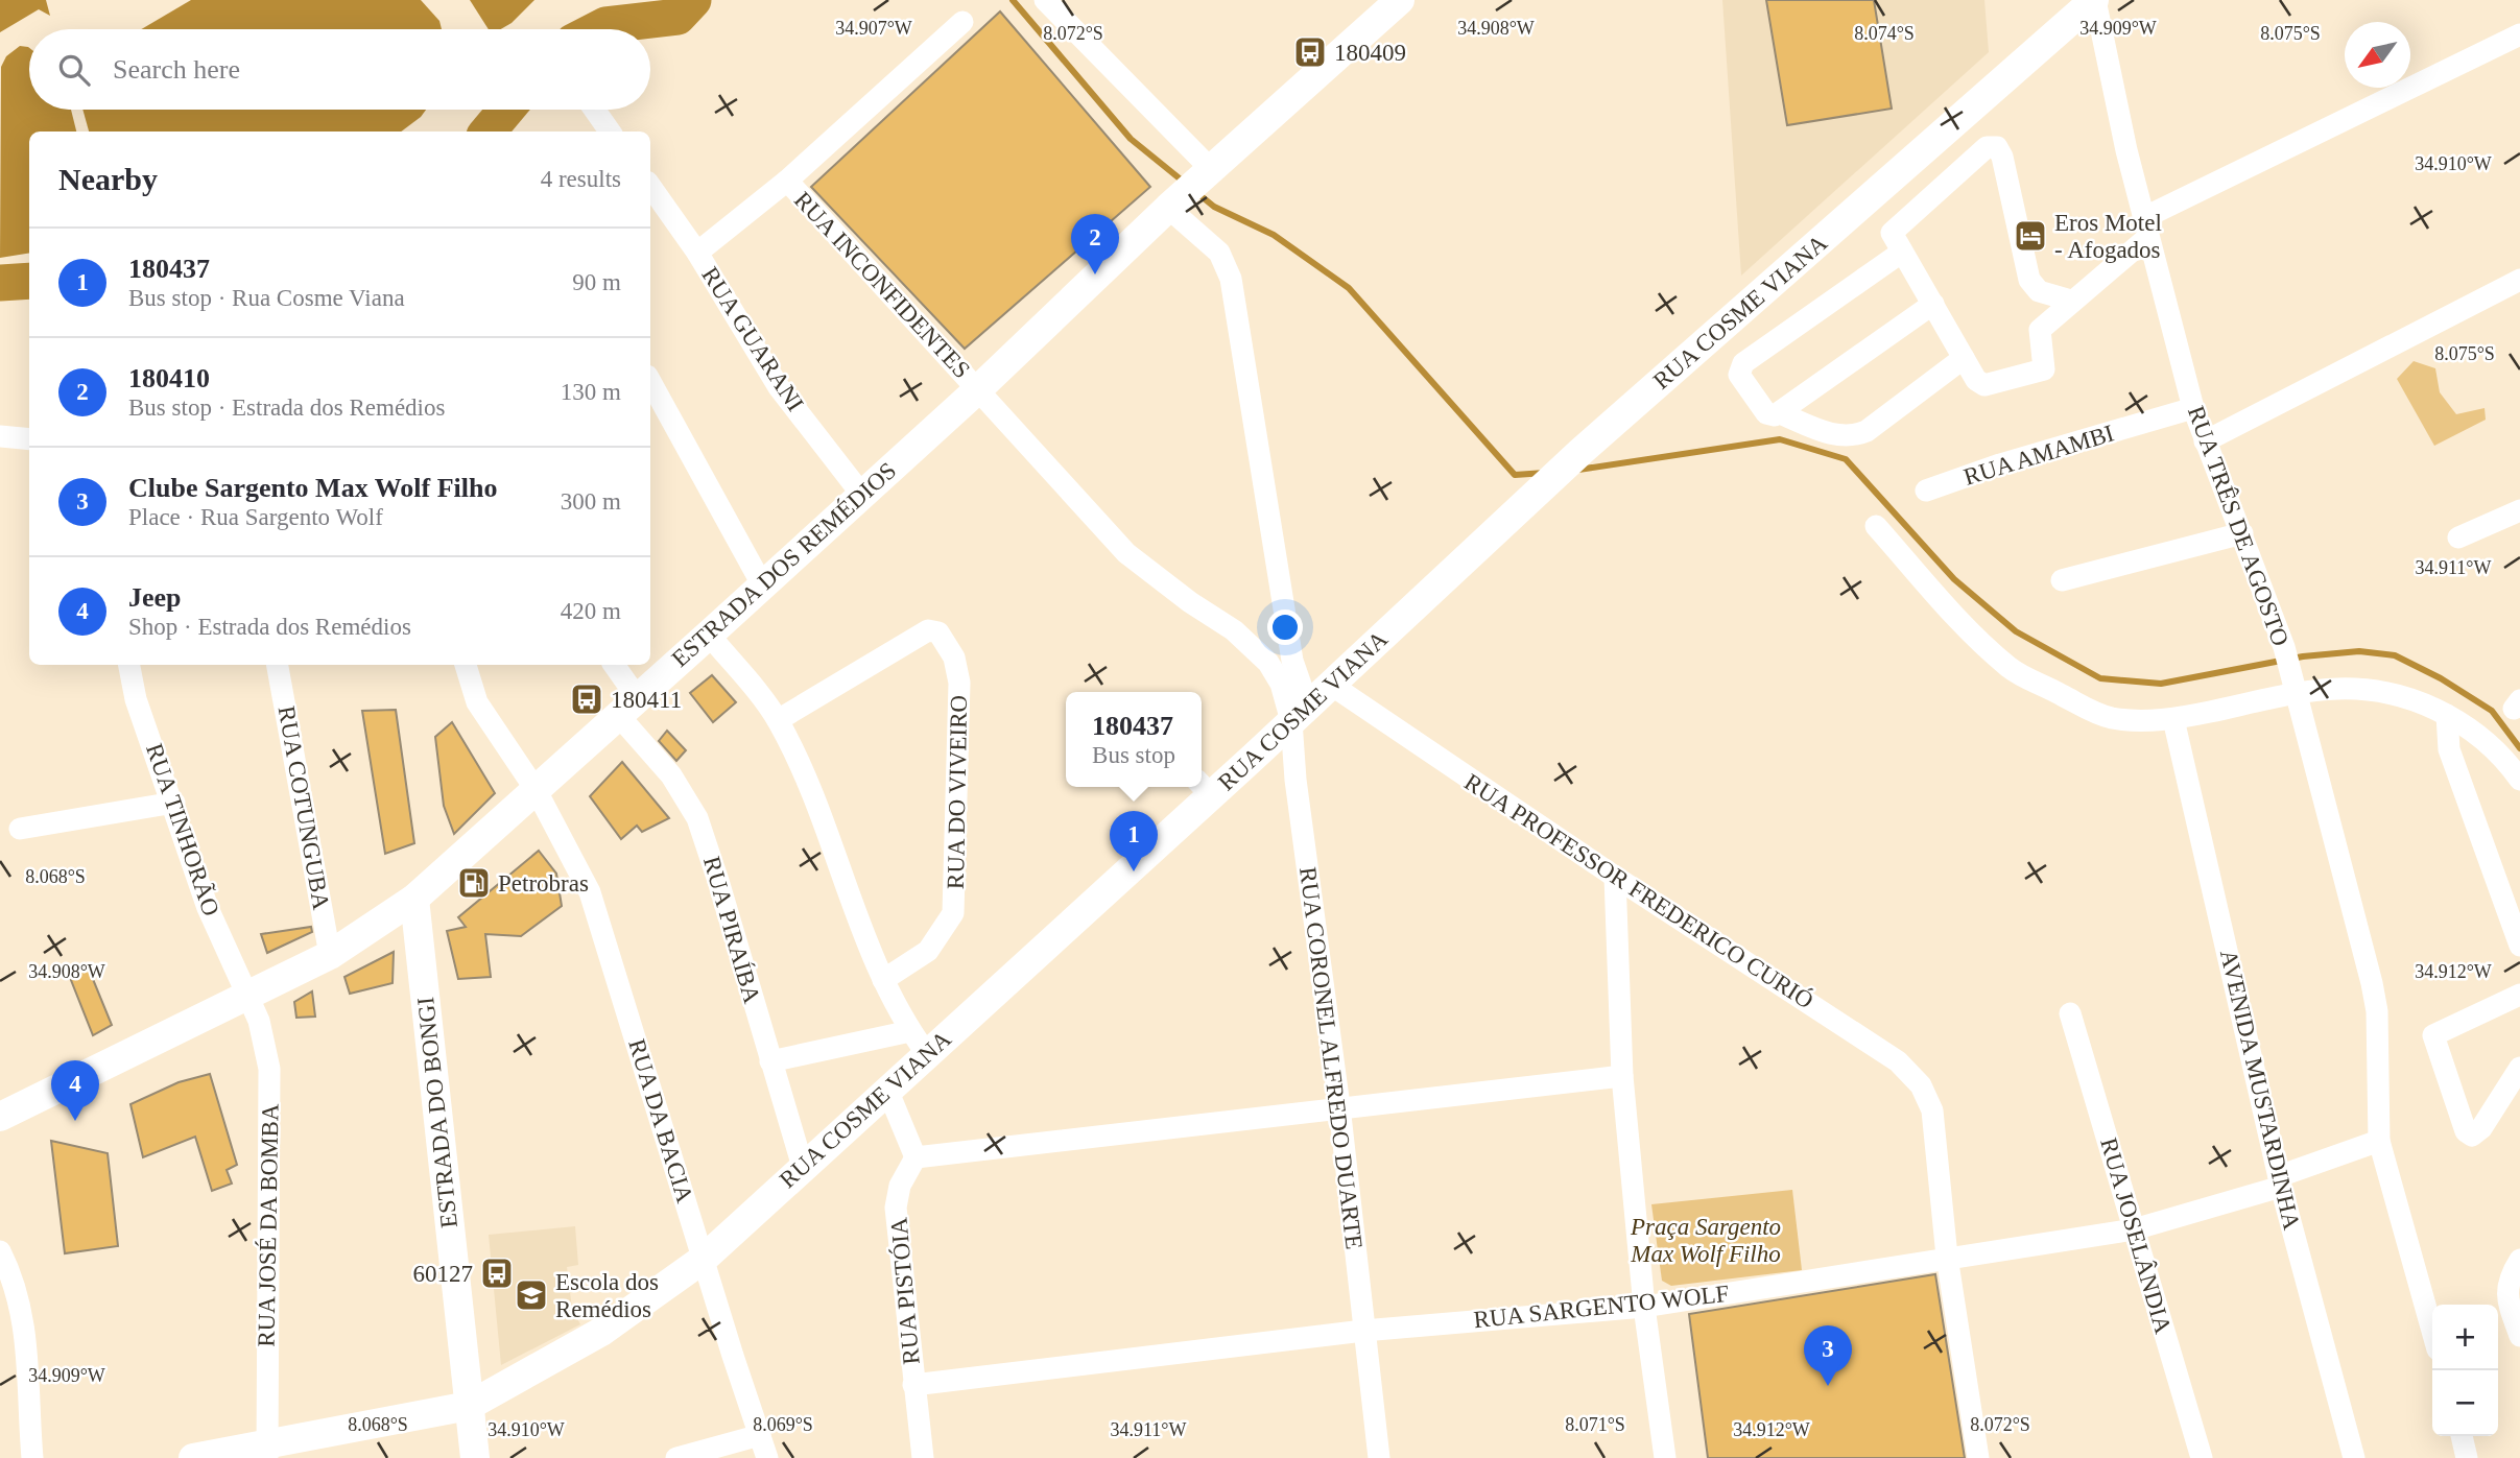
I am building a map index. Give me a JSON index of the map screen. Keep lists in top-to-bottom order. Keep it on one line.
{"streets":{"main road":["RUA COSME VIANA","ESTRADA DOS REMÉDIOS","ESTRADA DO BONGI"],"street":["RUA INCONFIDENTES","RUA GUARANI","RUA AMAMBI","RUA TRÊS DE AGOSTO","RUA DO VIVEIRO","RUA COTUNGUBA","RUA TINHORÃO","RUA PROFESSOR FREDERICO CURIÓ","RUA PIRAÍBA","RUA CORONEL ALFREDO DUARTE","AVENIDA MUSTARDINHA","RUA DA BACIA","RUA JOSÉ DA BOMBA","RUA JOSELÂNDIA","RUA PISTÓIA","RUA SARGENTO WOLF"]},"crossings":[["RUA INCONFIDENTES","ESTRADA DOS REMÉDIOS"],["RUA INCONFIDENTES","RUA CORONEL ALFREDO DUARTE"],["RUA COSME VIANA","RUA TRÊS DE AGOSTO"],["RUA COSME VIANA","RUA PROFESSOR FREDERICO CURIÓ"],["RUA COSME VIANA","RUA PIRAÍBA"],["RUA COSME VIANA","RUA CORONEL ALFREDO DUARTE"],["RUA COSME VIANA","ESTRADA DO BONGI"],["RUA COSME VIANA","RUA DA BACIA"],["RUA COSME VIANA","RUA JOSÉ DA BOMBA"],["RUA GUARANI","ESTRADA DOS REMÉDIOS"],["RUA AMAMBI","RUA TRÊS DE AGOSTO"],["RUA TRÊS DE AGOSTO","RUA SARGENTO WOLF"],["ESTRADA DOS REMÉDIOS","RUA COTUNGUBA"],["ESTRADA DOS REMÉDIOS","RUA TINHORÃO"],["ESTRADA DOS REMÉDIOS","RUA PIRAÍBA"],["ESTRADA DOS REMÉDIOS","RUA CORONEL ALFREDO DUARTE"],["ESTRADA DOS REMÉDIOS","ESTRADA DO BONGI"],["ESTRADA DOS REMÉDIOS","RUA DA BACIA"],["ESTRADA DOS REMÉDIOS","RUA JOSÉ DA BOMBA"],["RUA TINHORÃO","RUA JOSÉ DA BOMBA"],["RUA PROFESSOR FREDERICO CURIÓ","RUA SARGENTO WOLF"],["RUA CORONEL ALFREDO DUARTE","RUA SARGENTO WOLF"],["AVENIDA MUSTARDINHA","RUA SARGENTO WOLF"],["RUA JOSELÂNDIA","RUA SARGENTO WOLF"],["RUA PISTÓIA","RUA SARGENTO WOLF"]],"parks":["Praça Sargento Max Wolf Filho"],"places":{"bus stop":["180409","180411","60127"],"hotel":["Eros Motel - Afogados"],"fuel station":["Petrobras"],"school or university":["Escola dos Remédios"]},"north":"bottom left","page":{"search":"Search here","heading":["Nearby","4 results"],"pins":["2","1","4","3"],"list":[{"mark":"1","name":"180437","note":"Bus stop · Rua Cosme Viana","value":"90 m"},{"mark":"2","name":"180410","note":"Bus stop · Estrada dos Remédios","value":"130 m"},{"mark":"3","name":"Clube Sargento Max Wolf Filho","note":"Place · Rua Sargento Wolf","value":"300 m"},{"mark":"4","name":"Jeep","note":"Shop · Estrada dos Remédios","value":"420 m"}],"popup":["180437","Bus stop"],"map_buttons":["+","−"]},"coordinates":["34.907°W","34.908°W","34.909°W","8.072°S","8.074°S","8.075°S","34.910°W","34.911°W","8.068°S","34.912°W","8.069°S","8.071°S"]}
